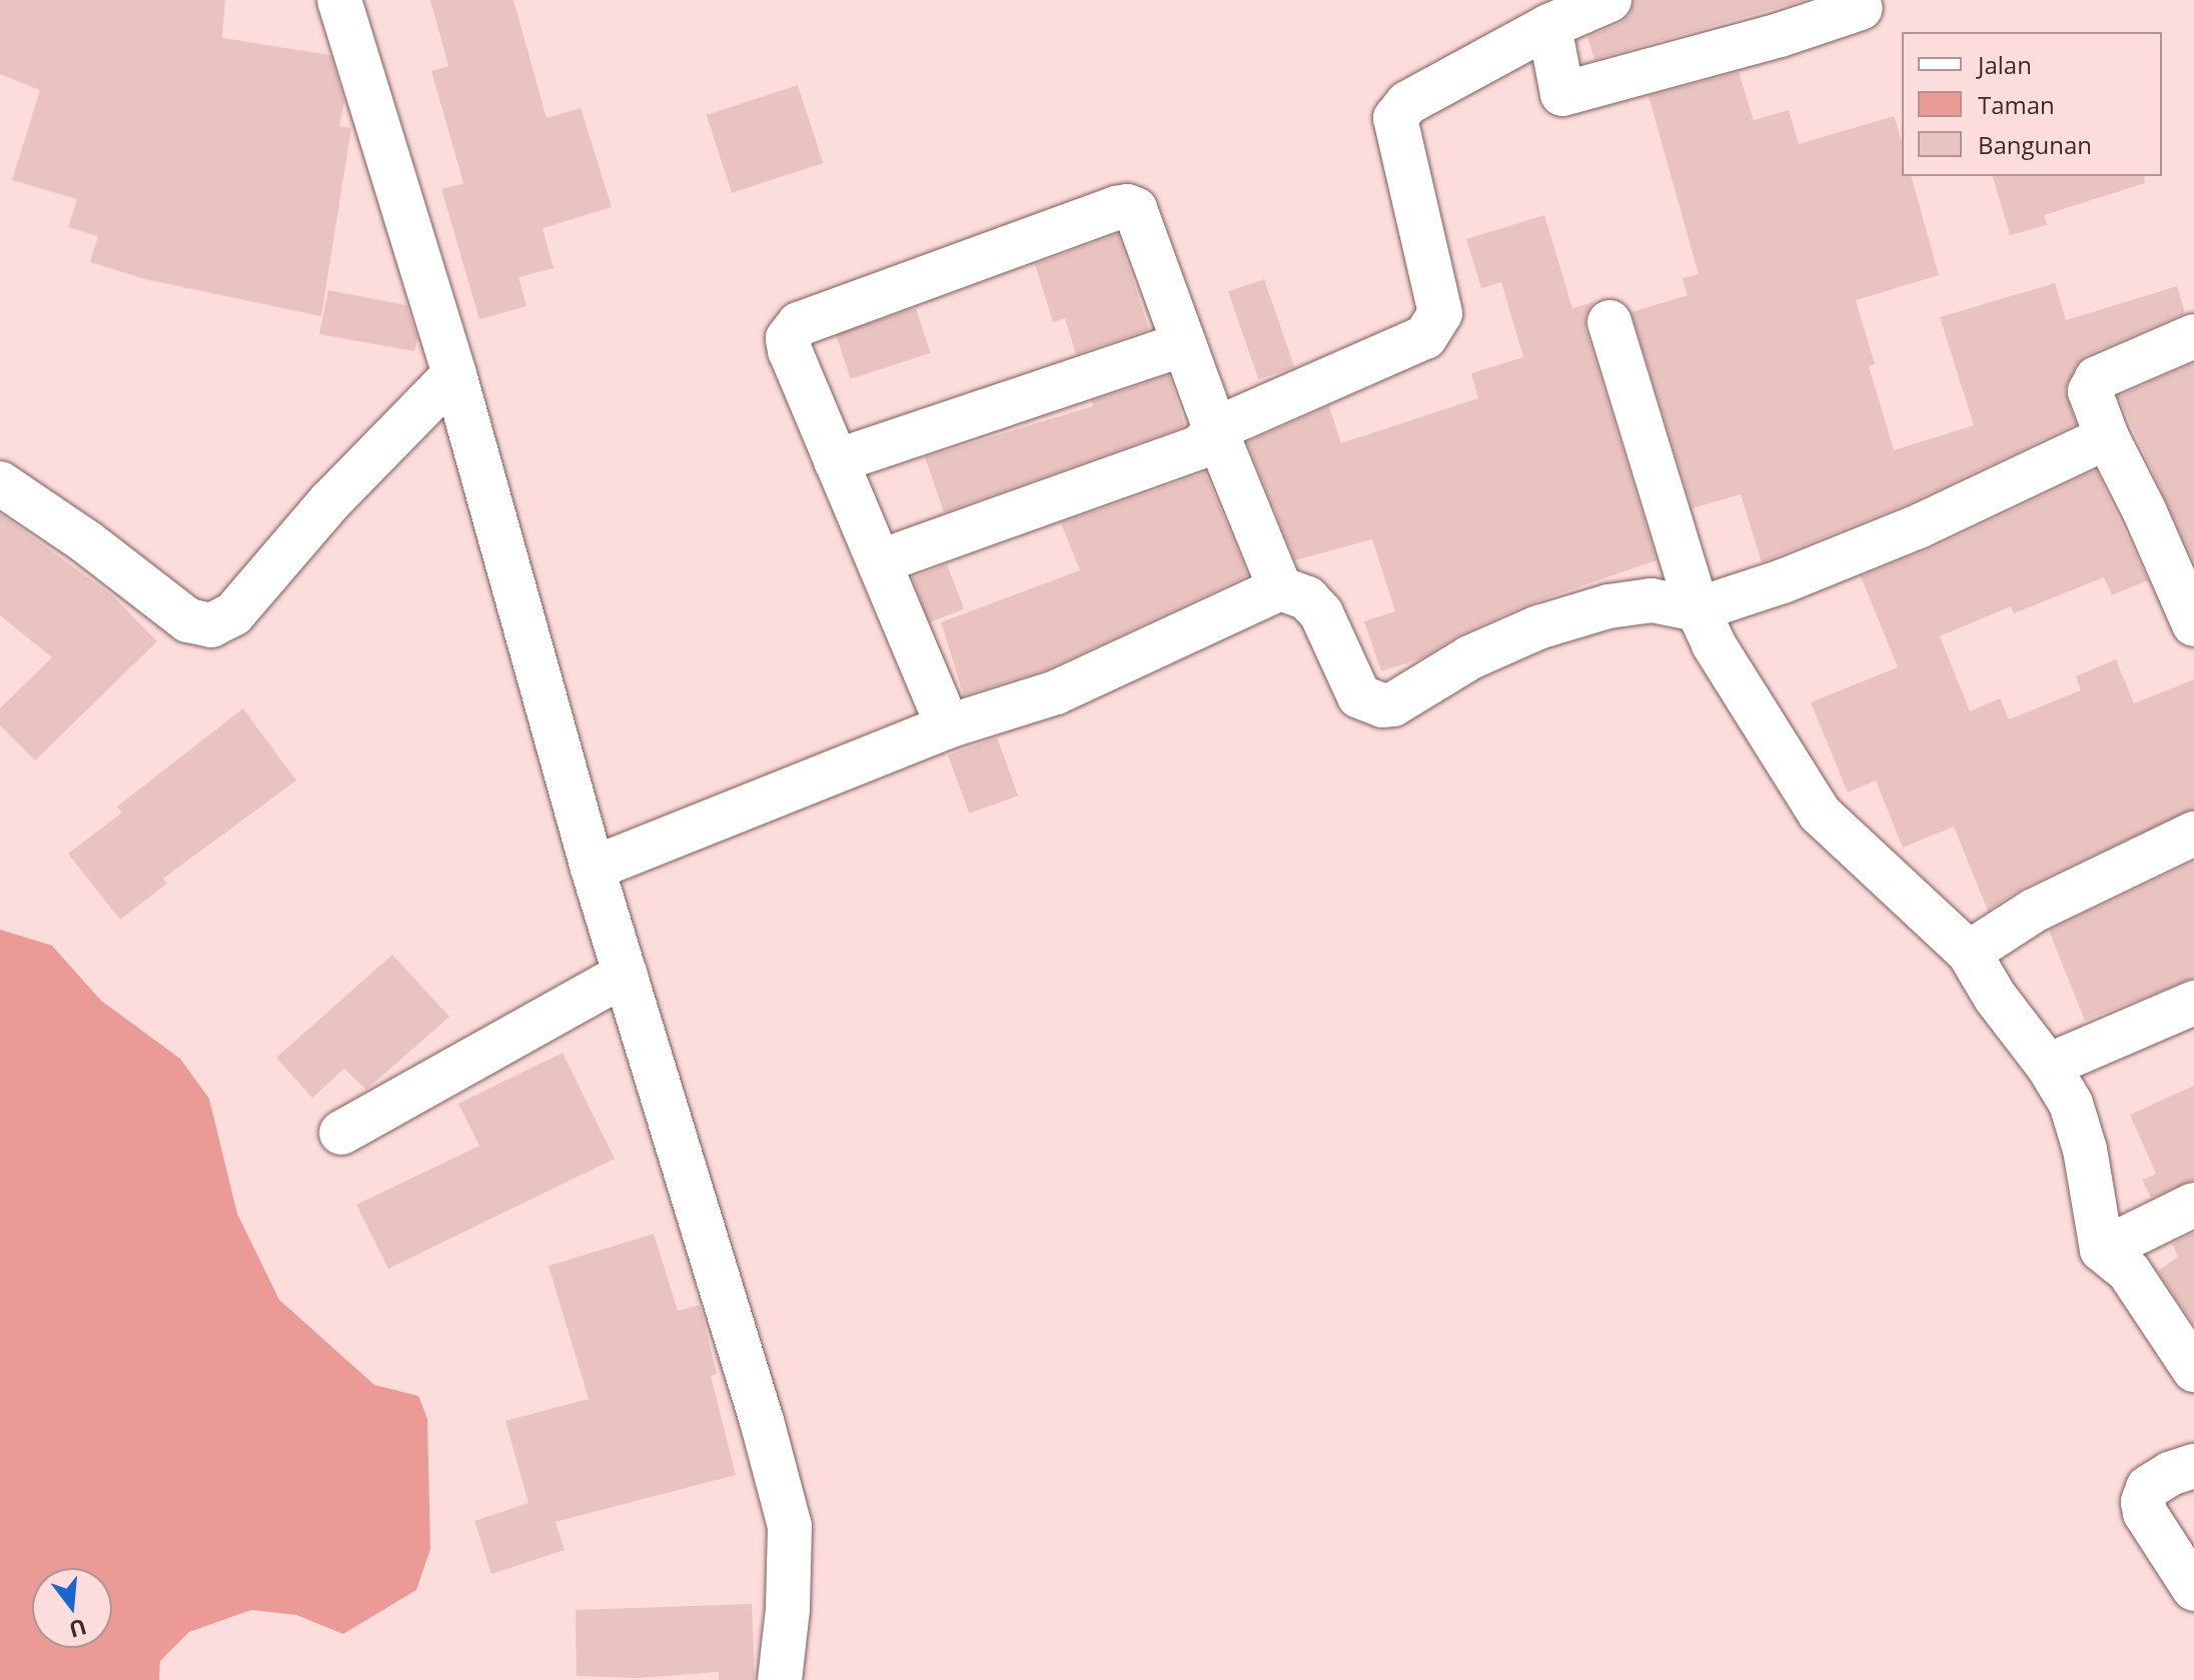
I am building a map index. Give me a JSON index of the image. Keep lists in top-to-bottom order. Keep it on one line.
{"legend":["Jalan","Taman","Bangunan"],"north":"bottom"}
